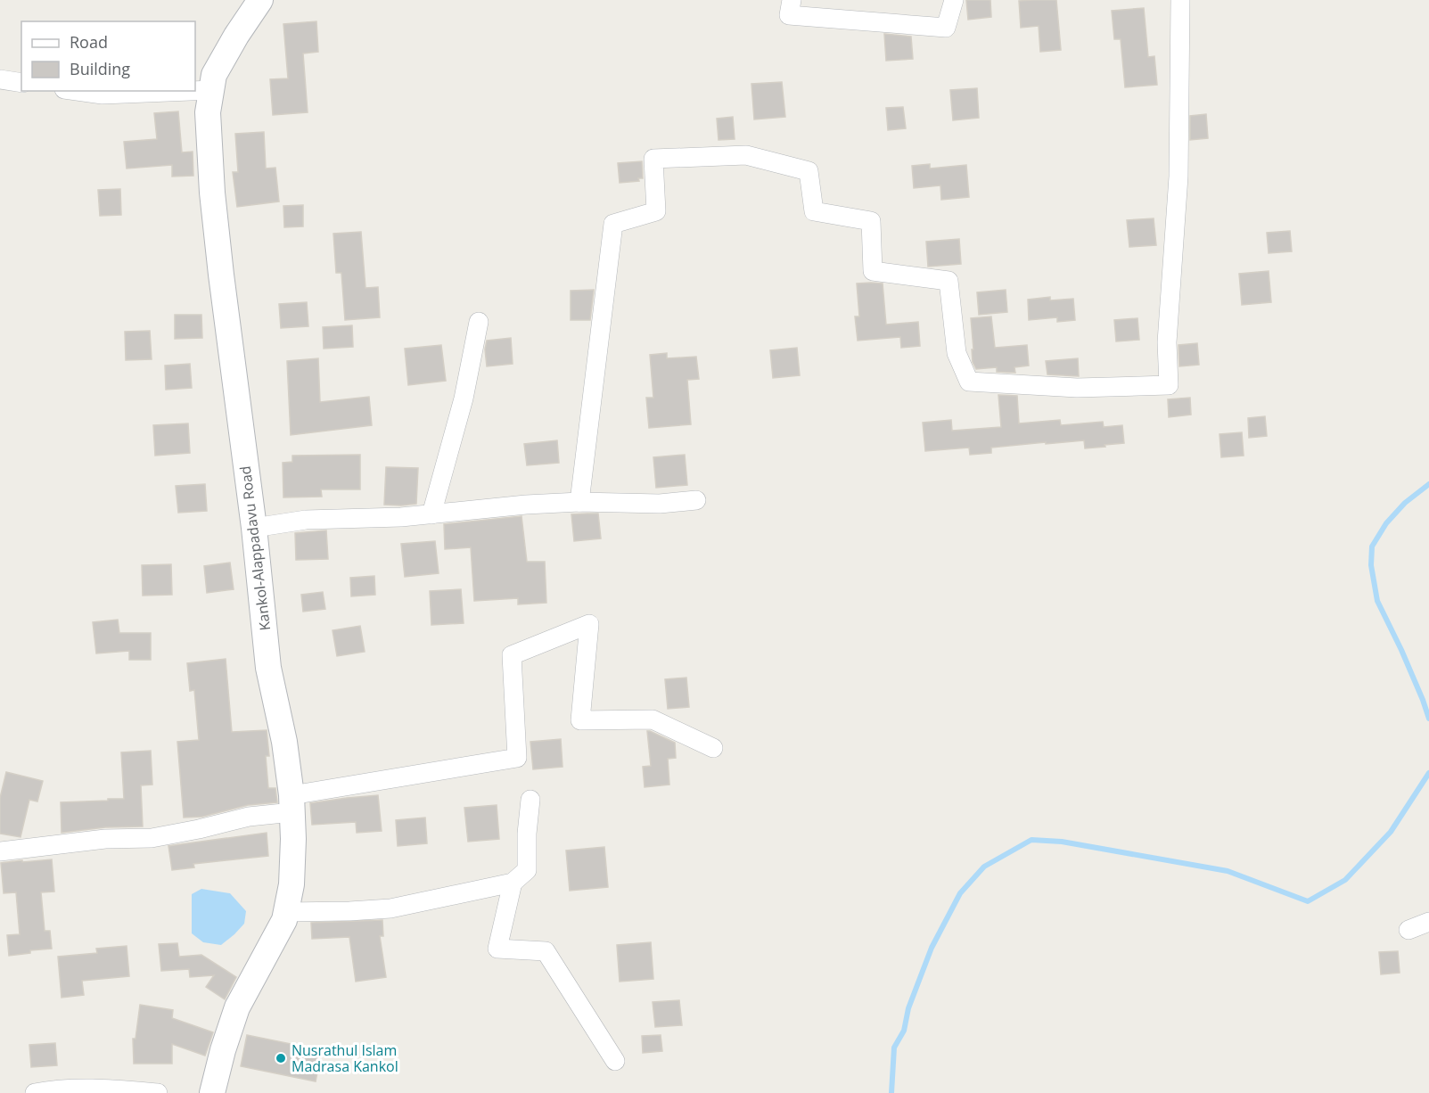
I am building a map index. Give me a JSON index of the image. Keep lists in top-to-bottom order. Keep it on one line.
{"streets":{"main road":["Kankol-Alappadavu Road"]},"places":["Nusrathul Islam Madrasa Kankol"],"legend":["Road","Building"]}
